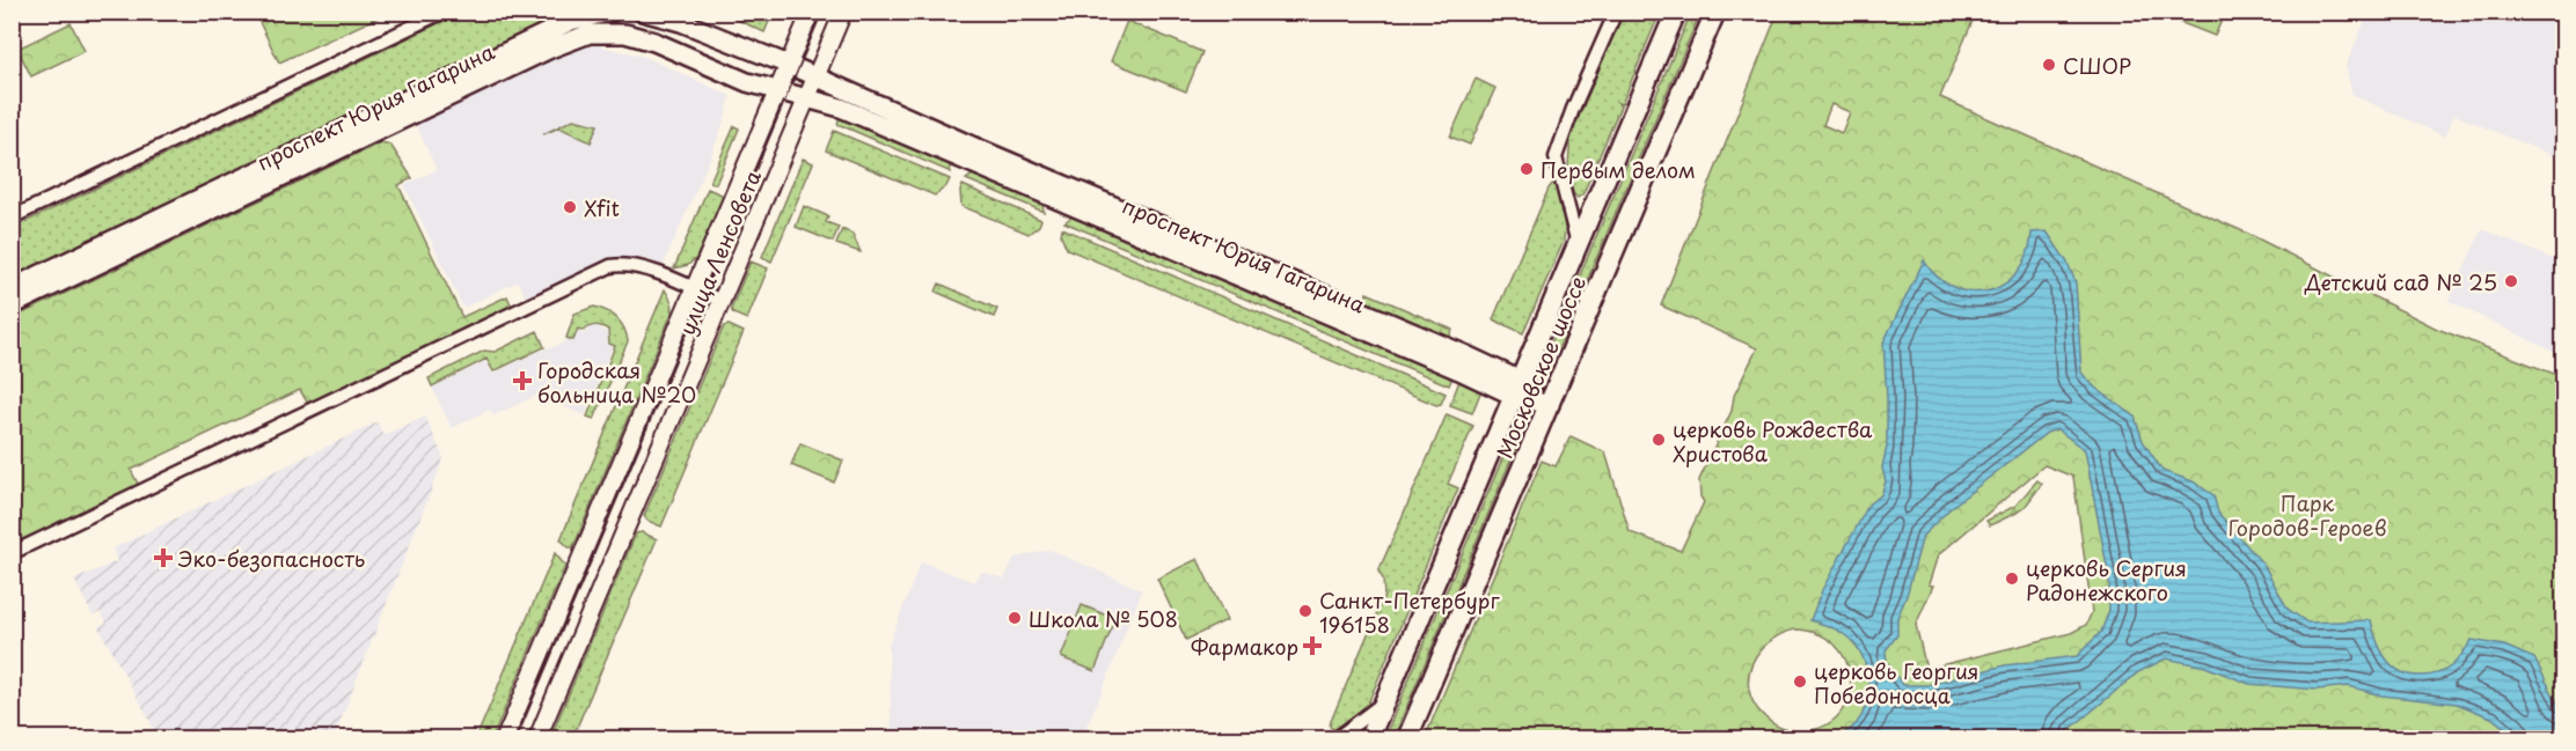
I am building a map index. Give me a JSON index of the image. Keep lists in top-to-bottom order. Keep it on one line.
{"streets":{"main road":["проспект Юрия Гагарина","Московское шоссе"],"street":["улица Ленсовета"]},"crossings":[["проспект Юрия Гагарина","улица Ленсовета"],["проспект Юрия Гагарина","Московское шоссе"]],"parks":["Парк Городов-Героев"],"places":{"other":["СШОР","Первым делом","Xfit","Детский сад № 25","церковь Рождества Христова","церковь Сергия Радонежского","Санкт-Петербург 196158","Школа № 508","церковь Георгия Победоносца"],"health":["Городская больница №20","Эко-безопасность","Фармакор"]}}
